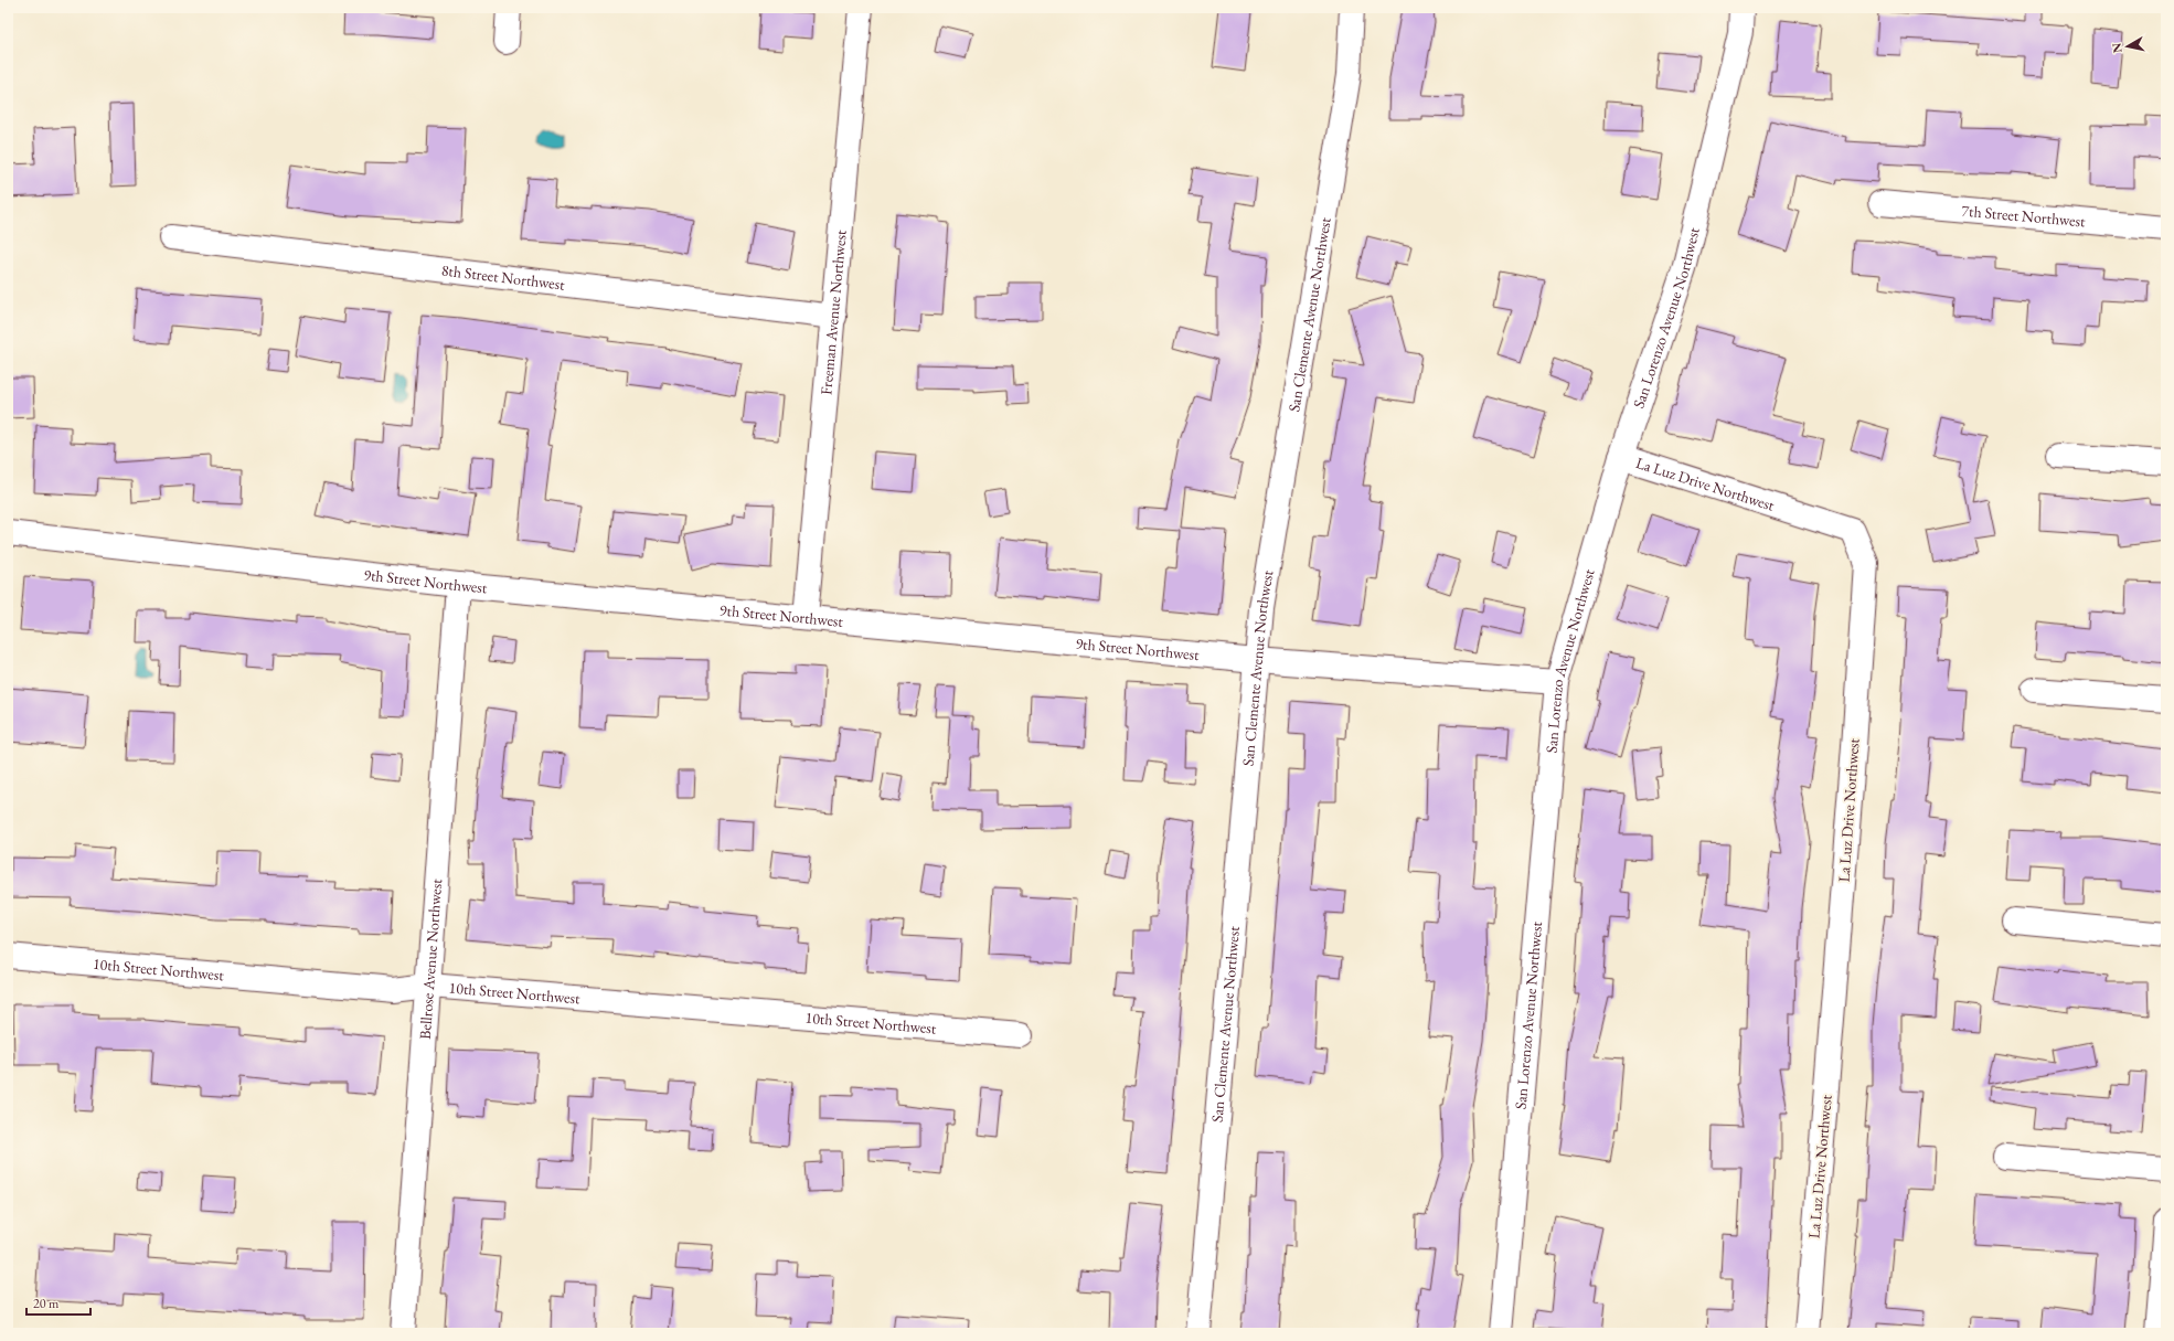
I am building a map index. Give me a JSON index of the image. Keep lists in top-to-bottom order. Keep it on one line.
{"streets":{"street":["7th Street Northwest","8th Street Northwest","Freeman Avenue Northwest","San Clemente Avenue Northwest","San Lorenzo Avenue Northwest","La Luz Drive Northwest","9th Street Northwest","Bellrose Avenue Northwest","10th Street Northwest"]},"crossings":[["8th Street Northwest","Freeman Avenue Northwest"],["Freeman Avenue Northwest","9th Street Northwest"],["San Clemente Avenue Northwest","9th Street Northwest"],["San Lorenzo Avenue Northwest","La Luz Drive Northwest"],["San Lorenzo Avenue Northwest","9th Street Northwest"],["9th Street Northwest","Bellrose Avenue Northwest"],["Bellrose Avenue Northwest","10th Street Northwest"]],"scale_bar":"20 m","north":"left"}
